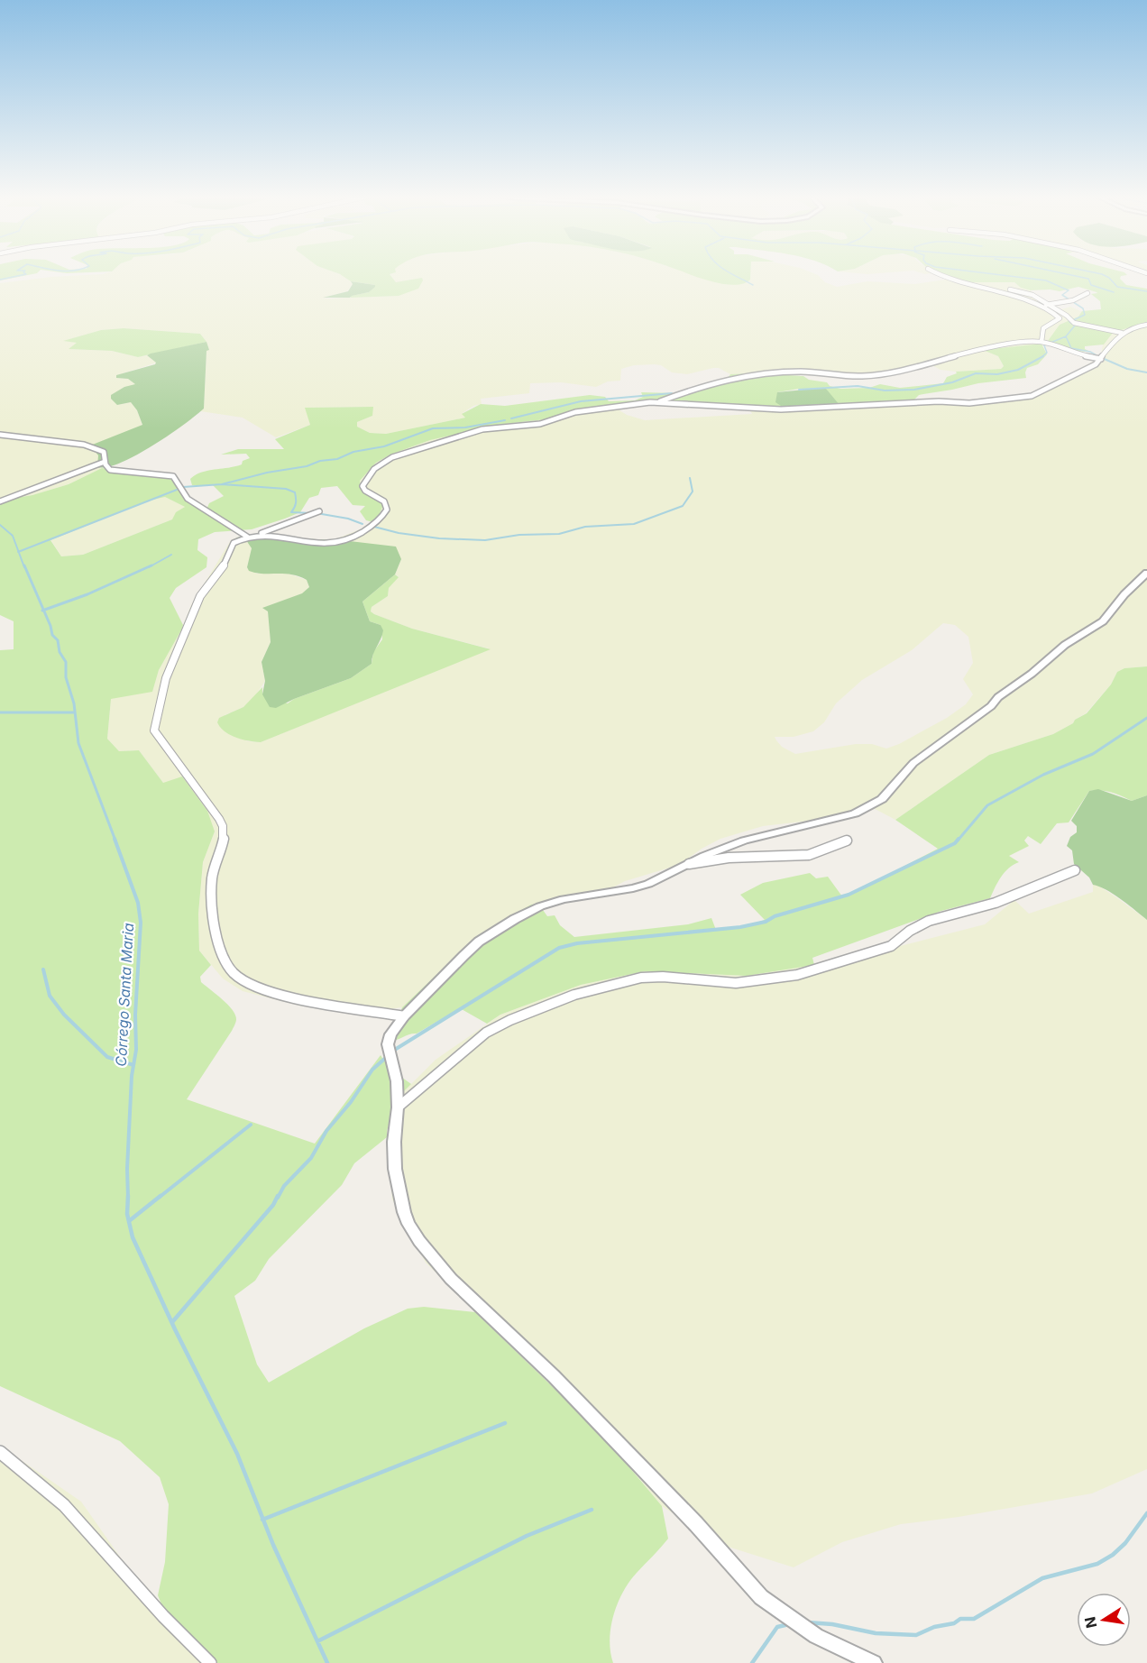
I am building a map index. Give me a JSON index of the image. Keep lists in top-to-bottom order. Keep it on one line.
{"water":["Córrego Santa Maria"],"north":"left"}
